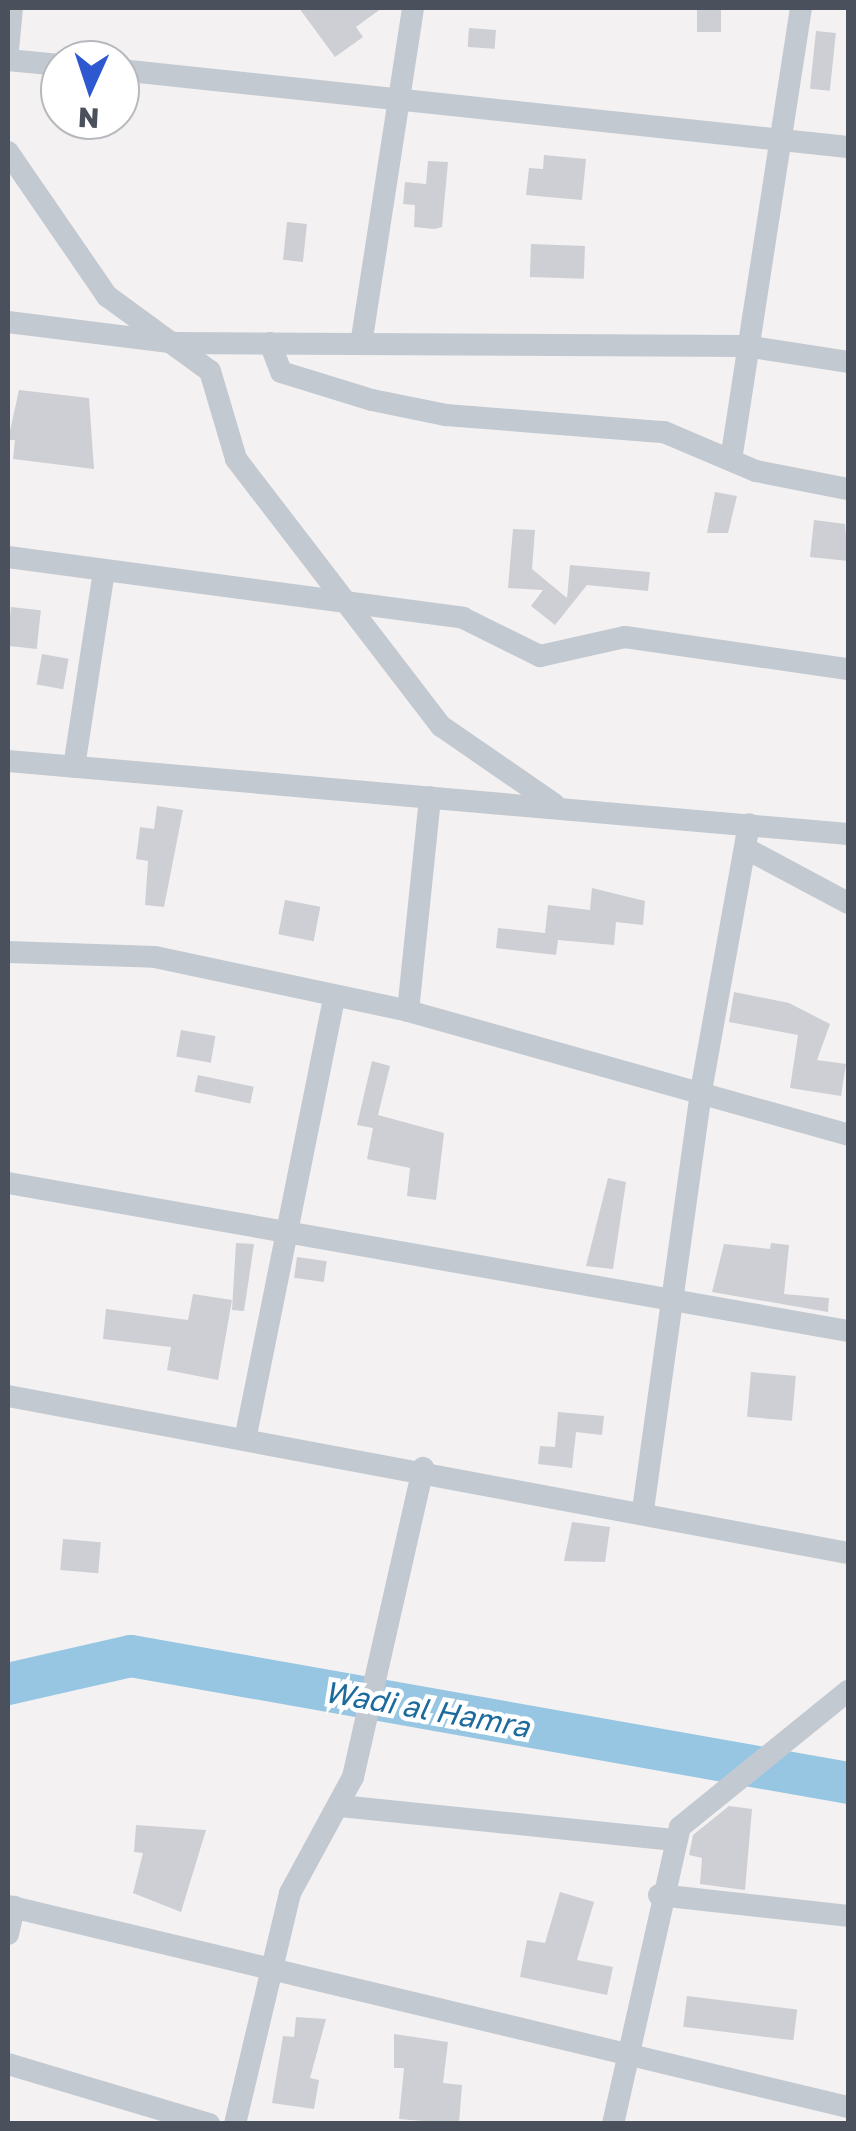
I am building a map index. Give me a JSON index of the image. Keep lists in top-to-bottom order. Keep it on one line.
{"water":["Wadi al Hamra"],"north":"bottom"}
